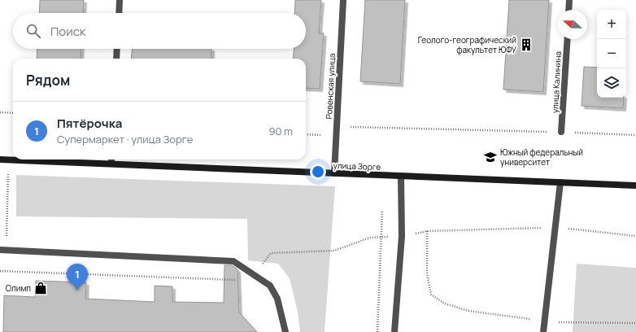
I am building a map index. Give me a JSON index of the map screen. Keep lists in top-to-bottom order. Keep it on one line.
{"streets":{"main road":["улица Зорге"],"street":["улица Калинина","Ровенская улица"]},"crossings":[["Ровенская улица","улица Зорге"]],"places":{"building":["Геолого-географический факультет ЮФУ"],"school or university":["Южный федеральный университет"],"shop":["Олимп"]},"north":"left","page":{"map_buttons":["+","−"],"search":"Поиск","heading":"Рядом","list":[{"mark":"1","name":"Пятёрочка","note":"Супермаркет · улица Зорге","value":"90 m"}],"pins":"1"}}
